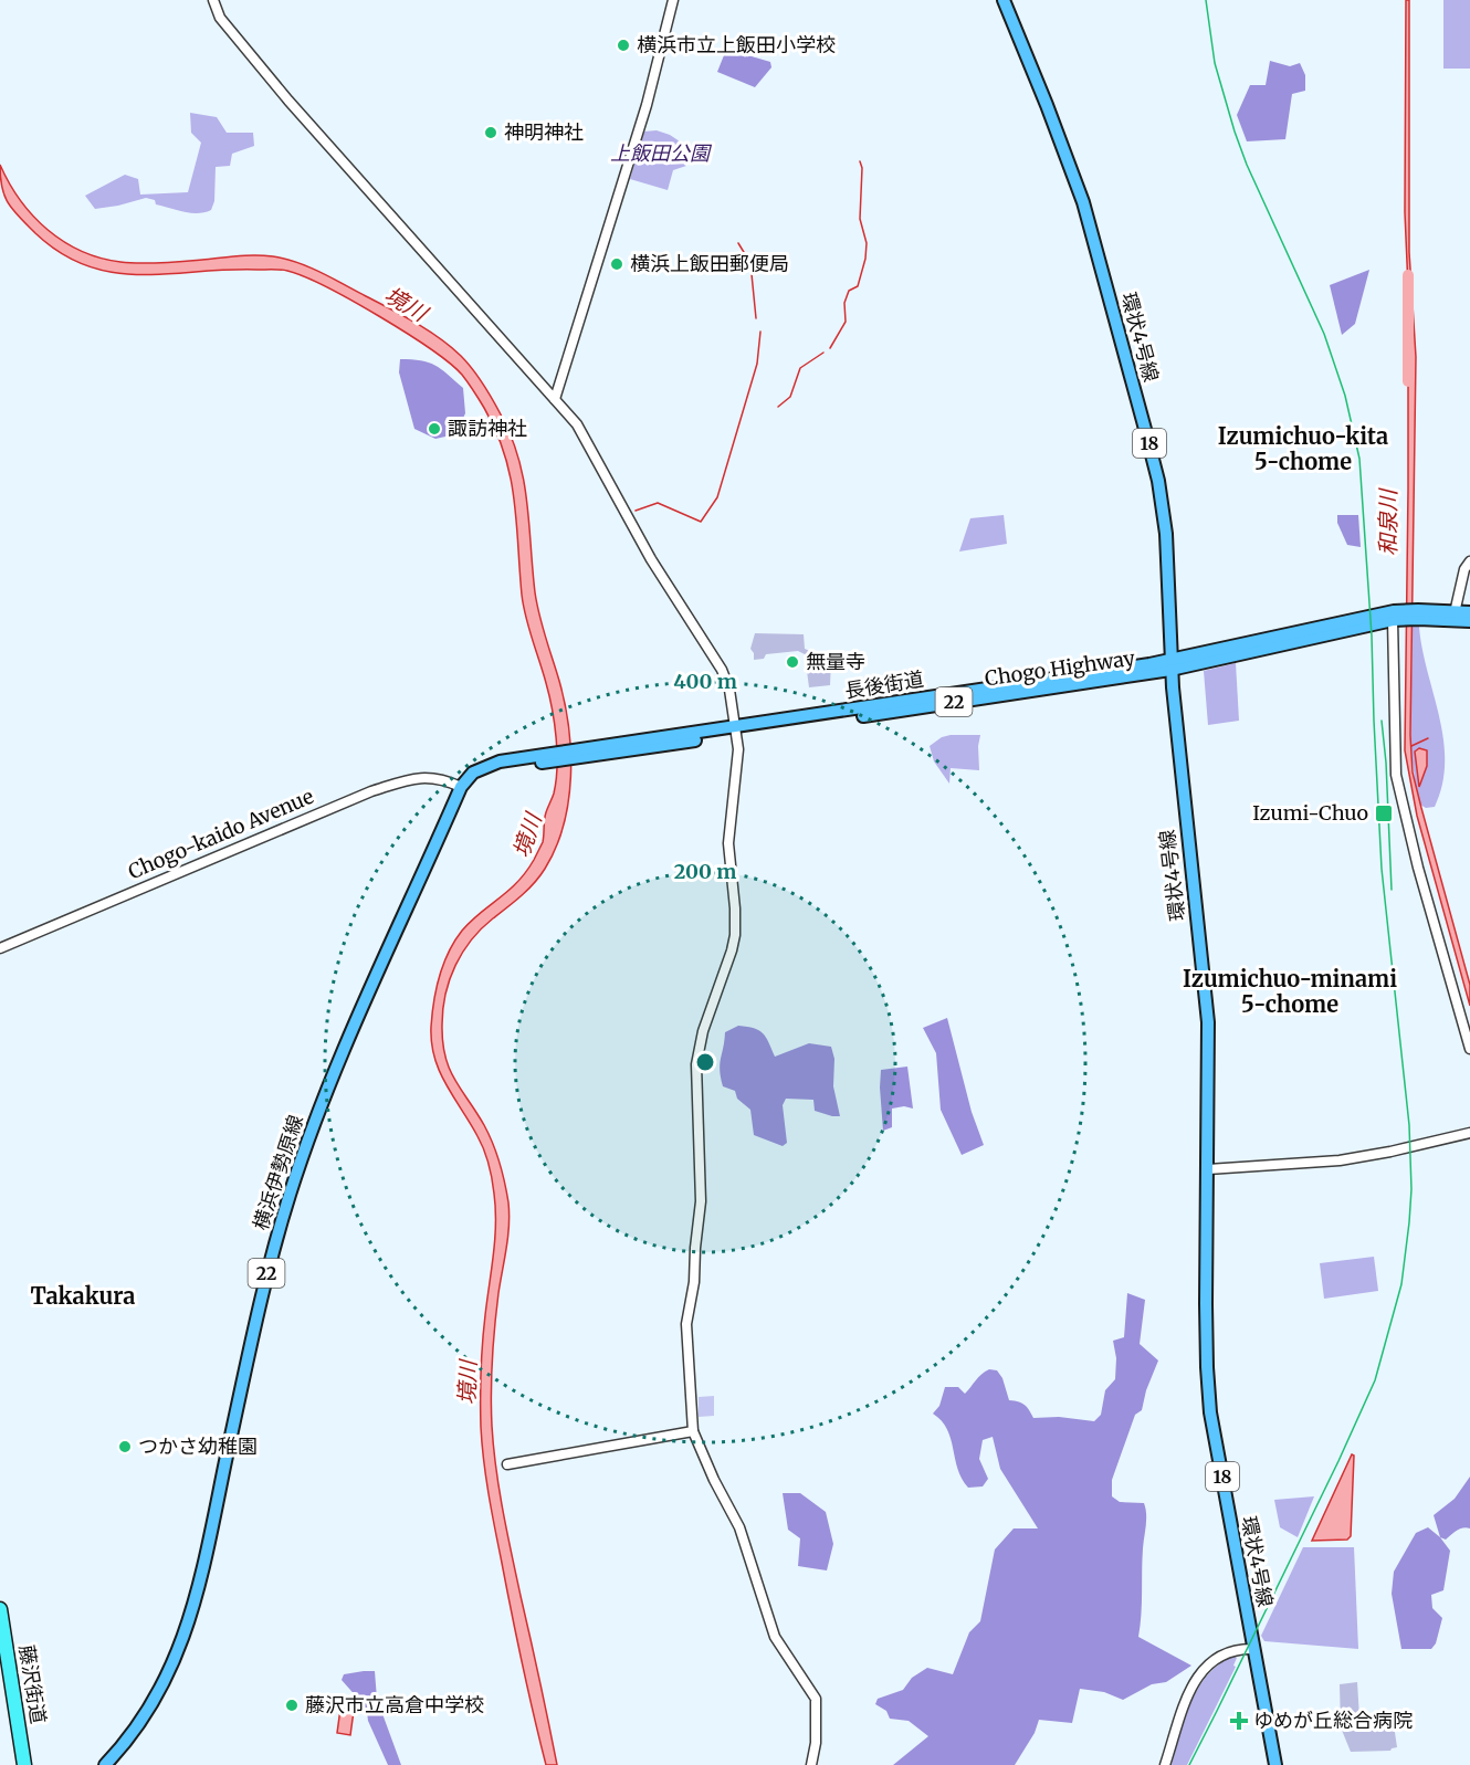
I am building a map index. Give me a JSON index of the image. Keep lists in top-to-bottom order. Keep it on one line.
{"streets":{"highway":["藤沢街道"],"main road":["環状4号線","18","Chogo Highway","22","横浜伊勢原線"],"street":["Chogo-kaido Avenue"]},"crossings":[["環状4号線","Chogo Highway"],["Chogo Highway","22"],["Chogo Highway","Chogo-kaido Avenue"],["Chogo Highway","横浜伊勢原線"],["Chogo-kaido Avenue","横浜伊勢原線"]],"districts":["Izumichuo-kita 5-chome","Izumichuo-minami 5-chome","Takakura"],"water":["境川","和泉川"],"parks":["上飯田公園"],"places":{"other":["横浜市立上飯田小学校","神明神社","横浜上飯田郵便局","諏訪神社","無量寺","つかさ幼稚園","藤沢市立高倉中学校"],"transit":["Izumi-Chuo"],"health":["ゆめが丘総合病院"]},"rings":["400 m","200 m"]}
